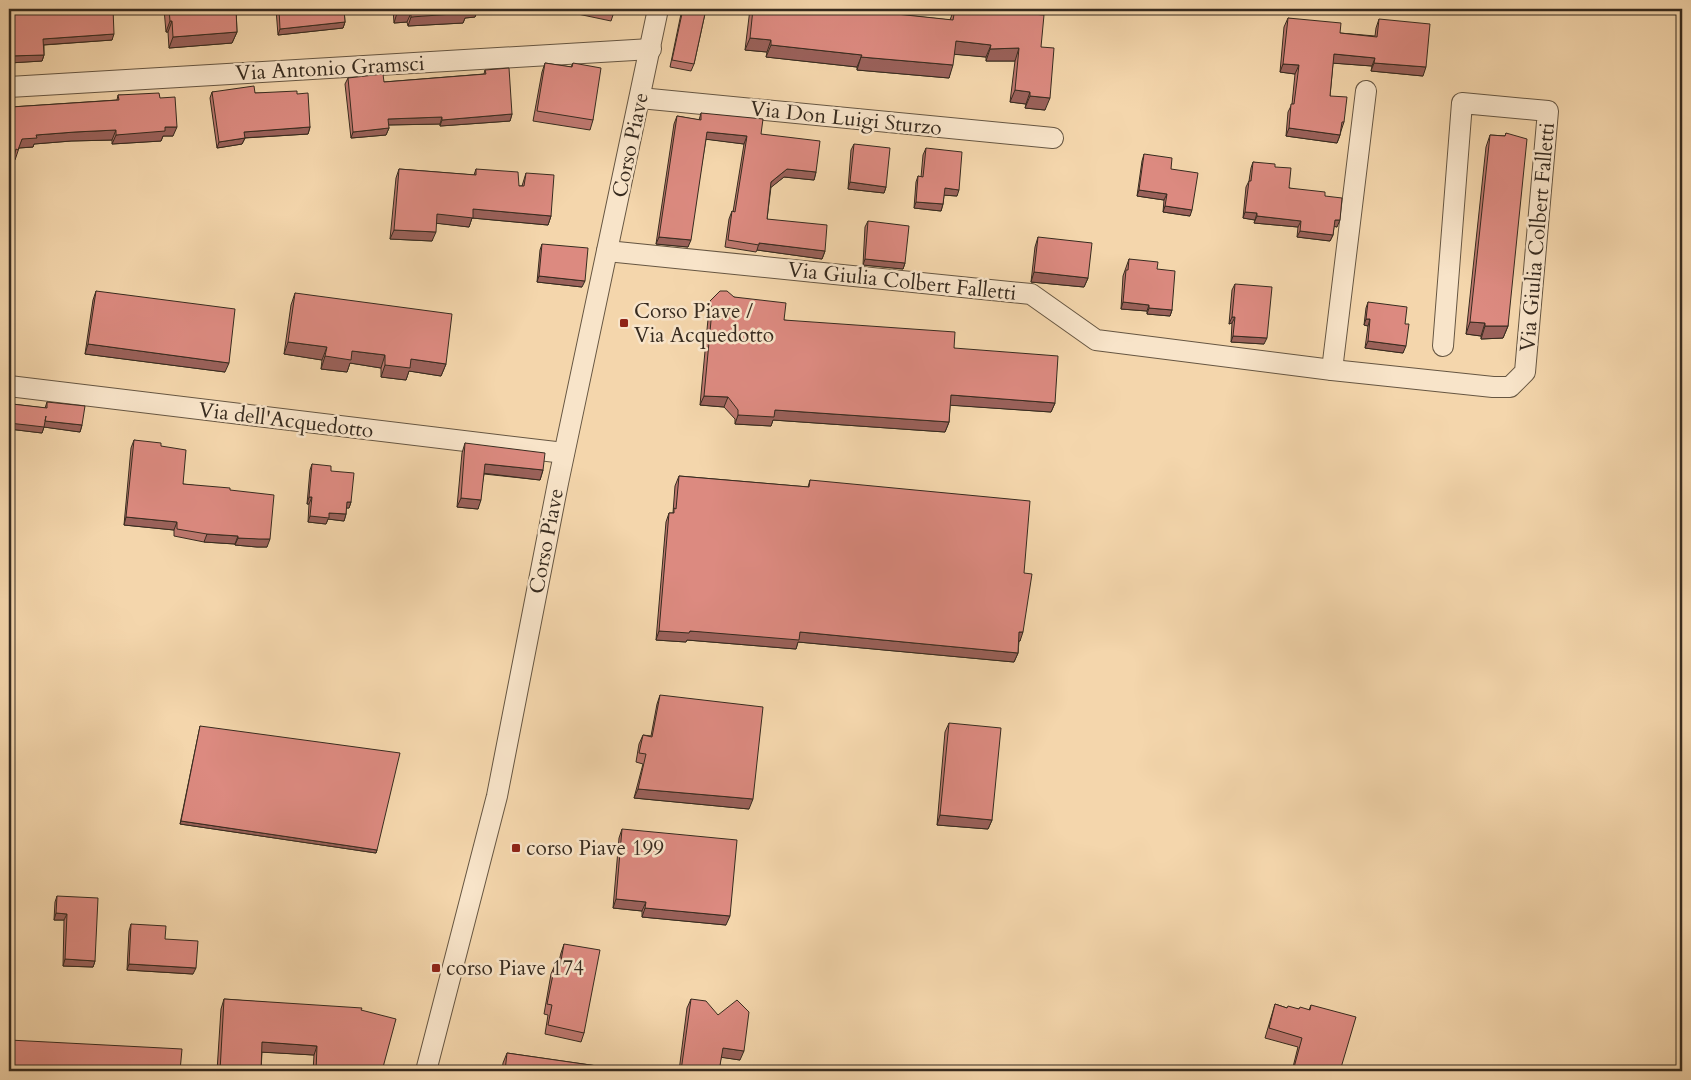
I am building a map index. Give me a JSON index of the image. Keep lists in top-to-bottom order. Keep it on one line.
{"streets":{"street":["Via Antonio Gramsci","Via Don Luigi Sturzo","Corso Piave","Via Giulia Colbert Falletti","Via dell'Acquedotto"]},"crossings":[["Via Antonio Gramsci","Corso Piave"],["Via Don Luigi Sturzo","Corso Piave"],["Corso Piave","Via Giulia Colbert Falletti"],["Corso Piave","Via dell'Acquedotto"]],"places":{"transit":["Corso Piave / Via Acquedotto","corso Piave 199","corso Piave 174"]}}
